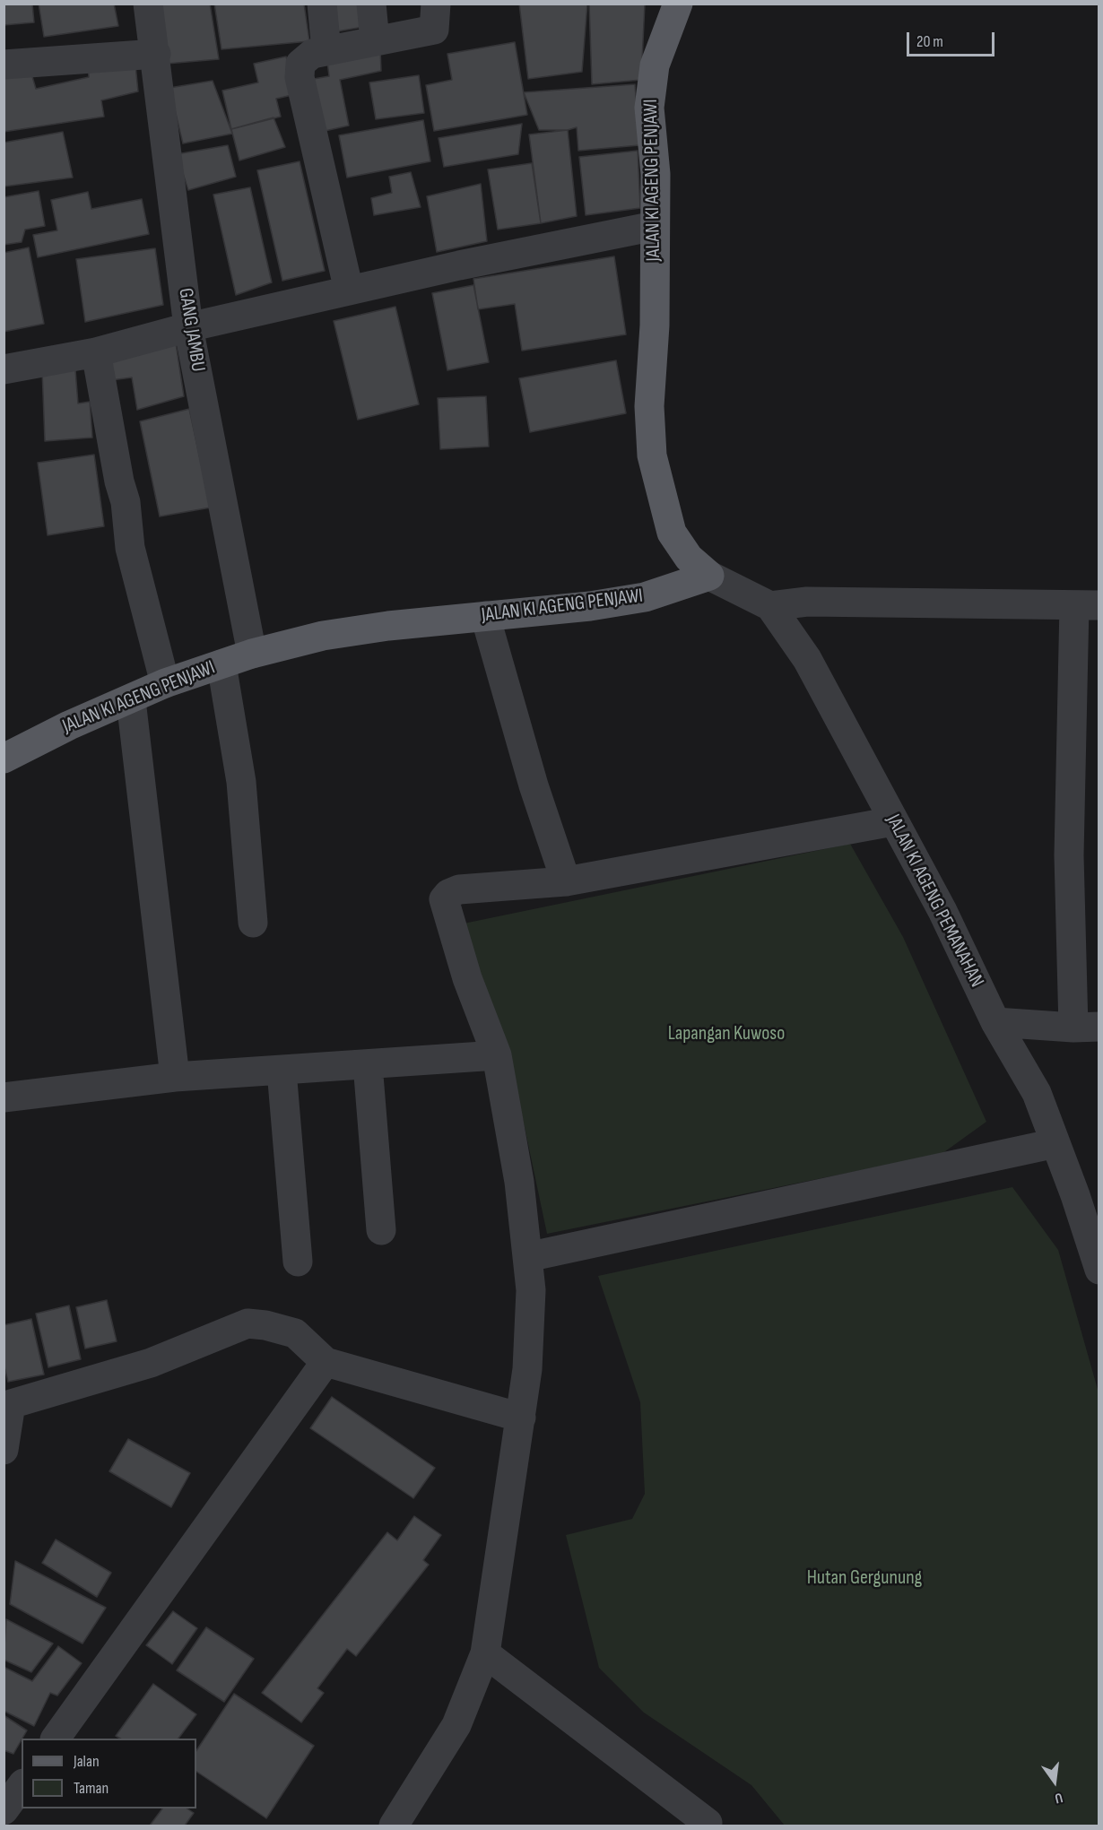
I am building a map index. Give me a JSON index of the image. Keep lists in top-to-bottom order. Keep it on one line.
{"streets":{"main road":["JALAN KI AGENG PENJAWI"],"street":["GANG JAMBU","JALAN KI AGENG PEMANAHAN"]},"crossings":[["JALAN KI AGENG PENJAWI","GANG JAMBU"],["JALAN KI AGENG PENJAWI","JALAN KI AGENG PEMANAHAN"]],"parks":["Lapangan Kuwoso","Hutan Gergunung"],"legend":["Jalan","Taman"],"scale_bar":"20 m","north":"bottom"}
